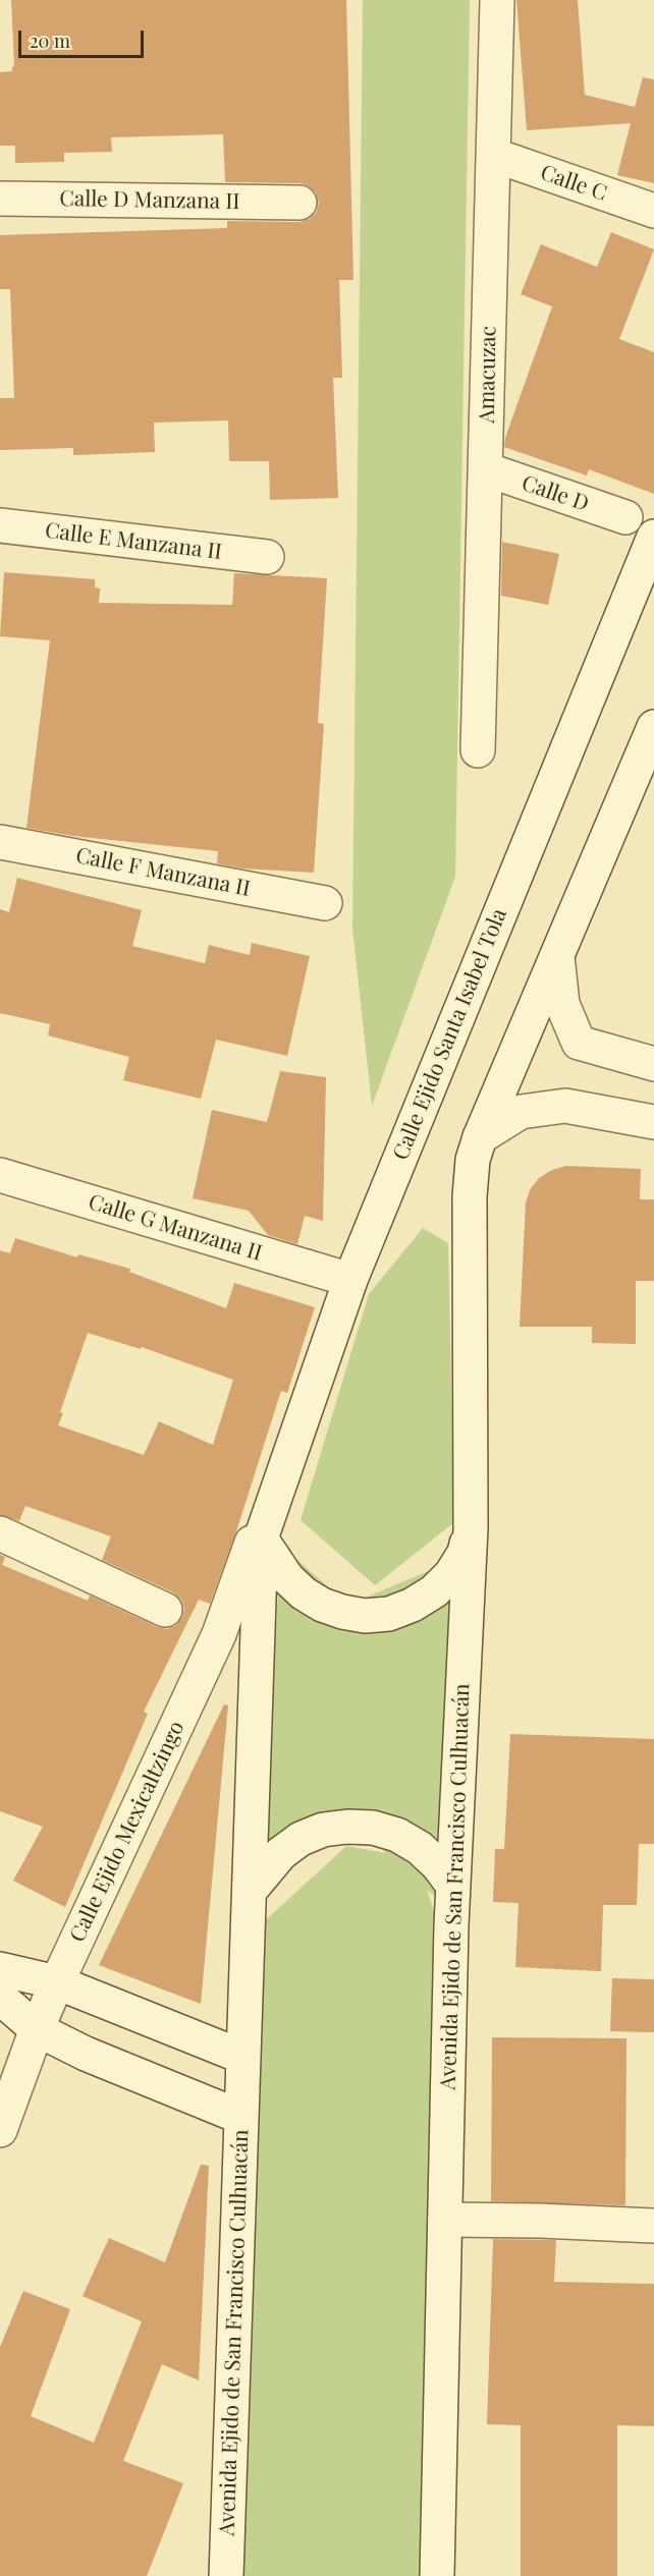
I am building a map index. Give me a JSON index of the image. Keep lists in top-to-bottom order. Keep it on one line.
{"streets":{"street":["Calle C","Calle D Manzana II","Amacuzac","Calle D","Calle E Manzana II","Calle F Manzana II","Calle Ejido Santa Isabel Tola","Calle G Manzana II","Calle Ejido Mexicaltzingo","Avenida Ejido de San Francisco Culhuacán"]},"crossings":[["Calle C","Amacuzac"],["Amacuzac","Calle D"],["Calle Ejido Santa Isabel Tola","Calle G Manzana II"],["Calle Ejido Santa Isabel Tola","Calle Ejido Mexicaltzingo"],["Calle Ejido Santa Isabel Tola","Avenida Ejido de San Francisco Culhuacán"],["Calle Ejido Mexicaltzingo","Avenida Ejido de San Francisco Culhuacán"]],"scale_bar":"20 m"}
